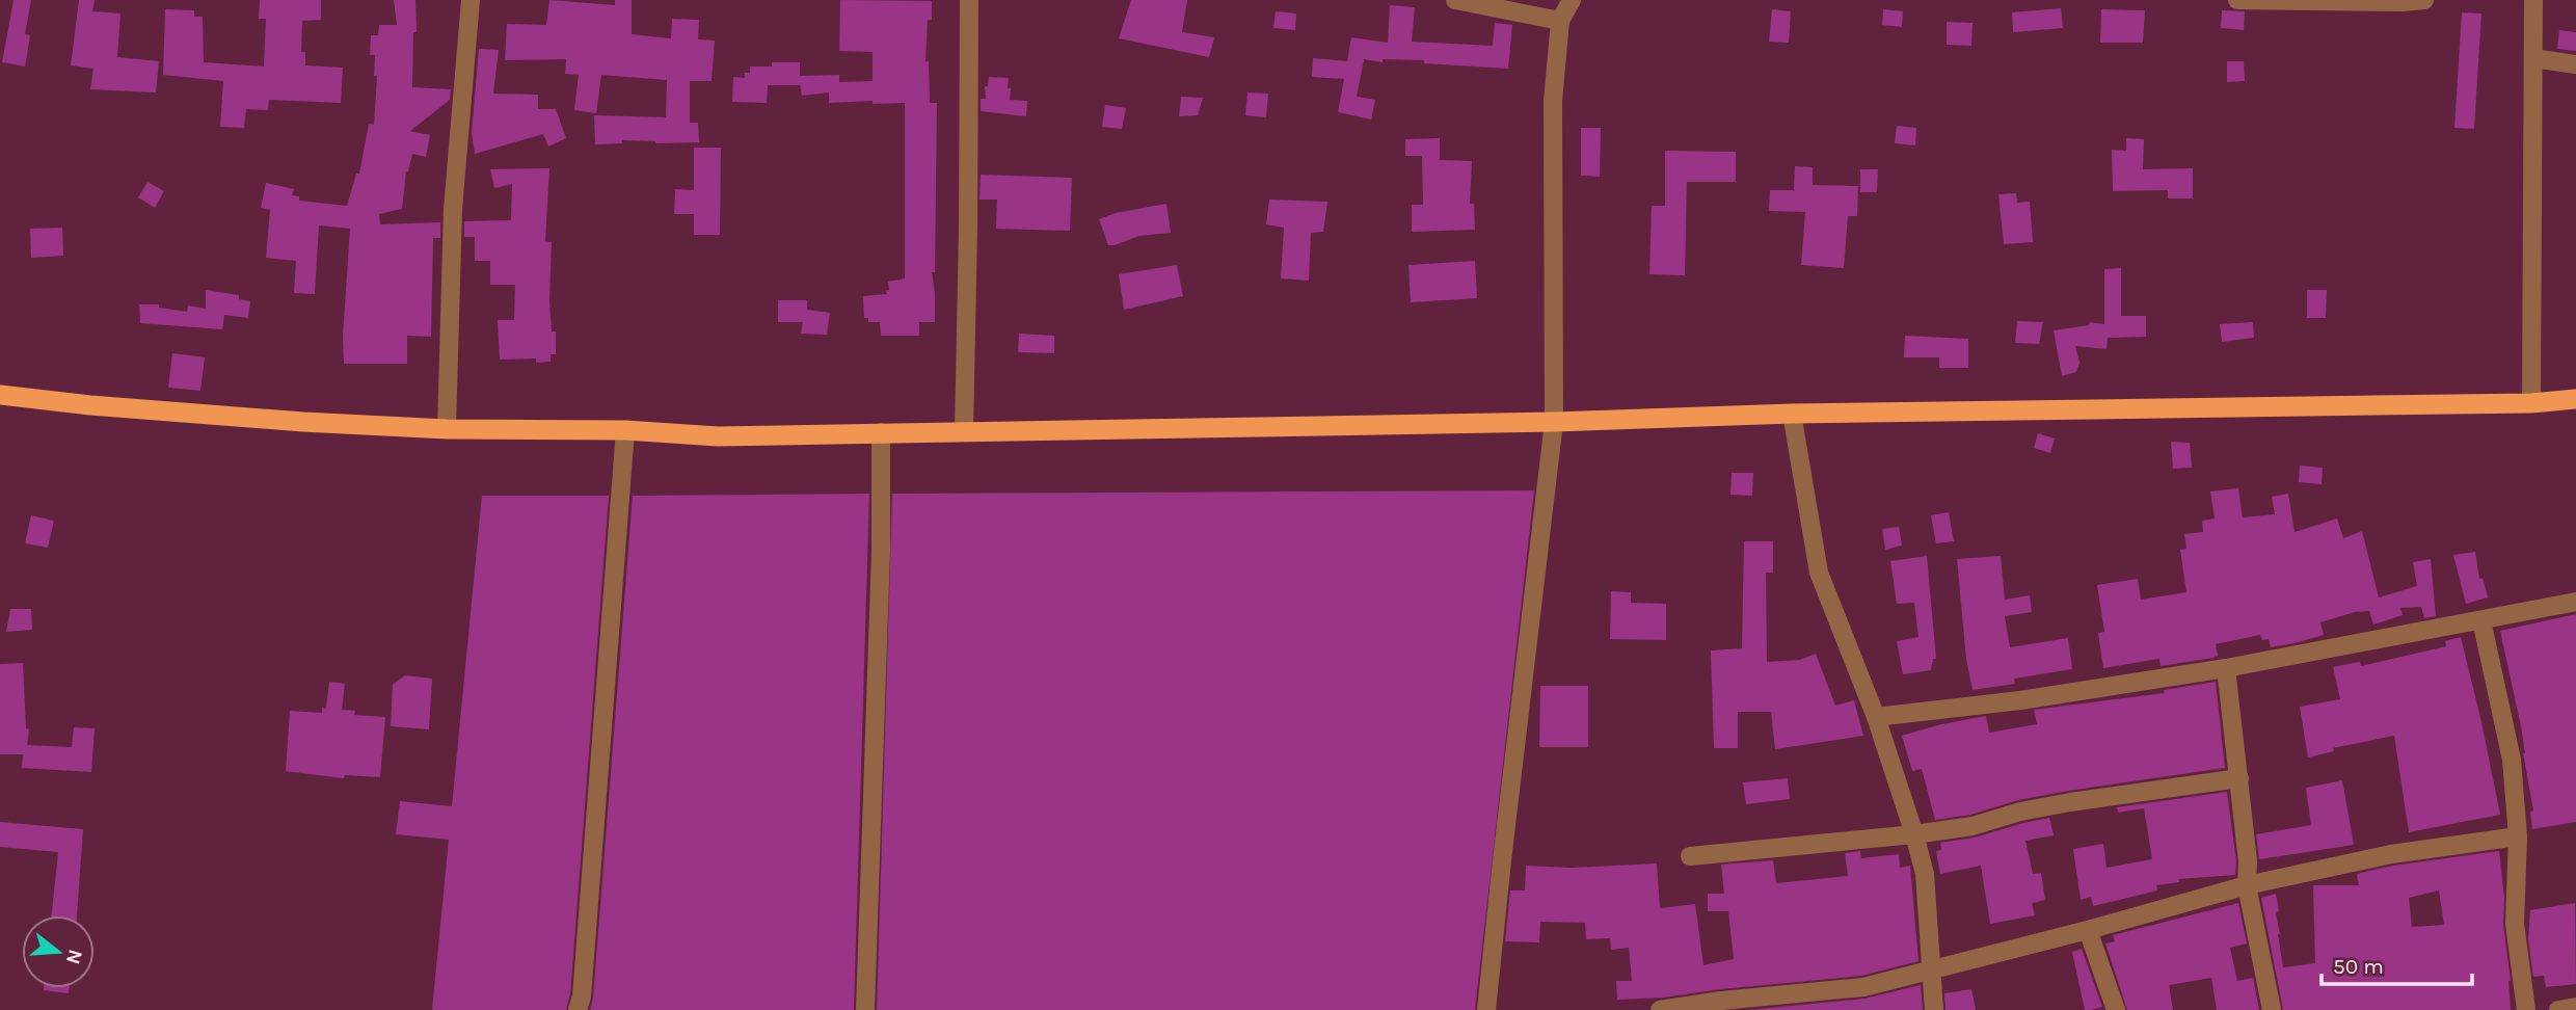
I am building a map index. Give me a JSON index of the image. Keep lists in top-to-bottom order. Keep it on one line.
{"scale_bar":"50 m","north":"right"}
